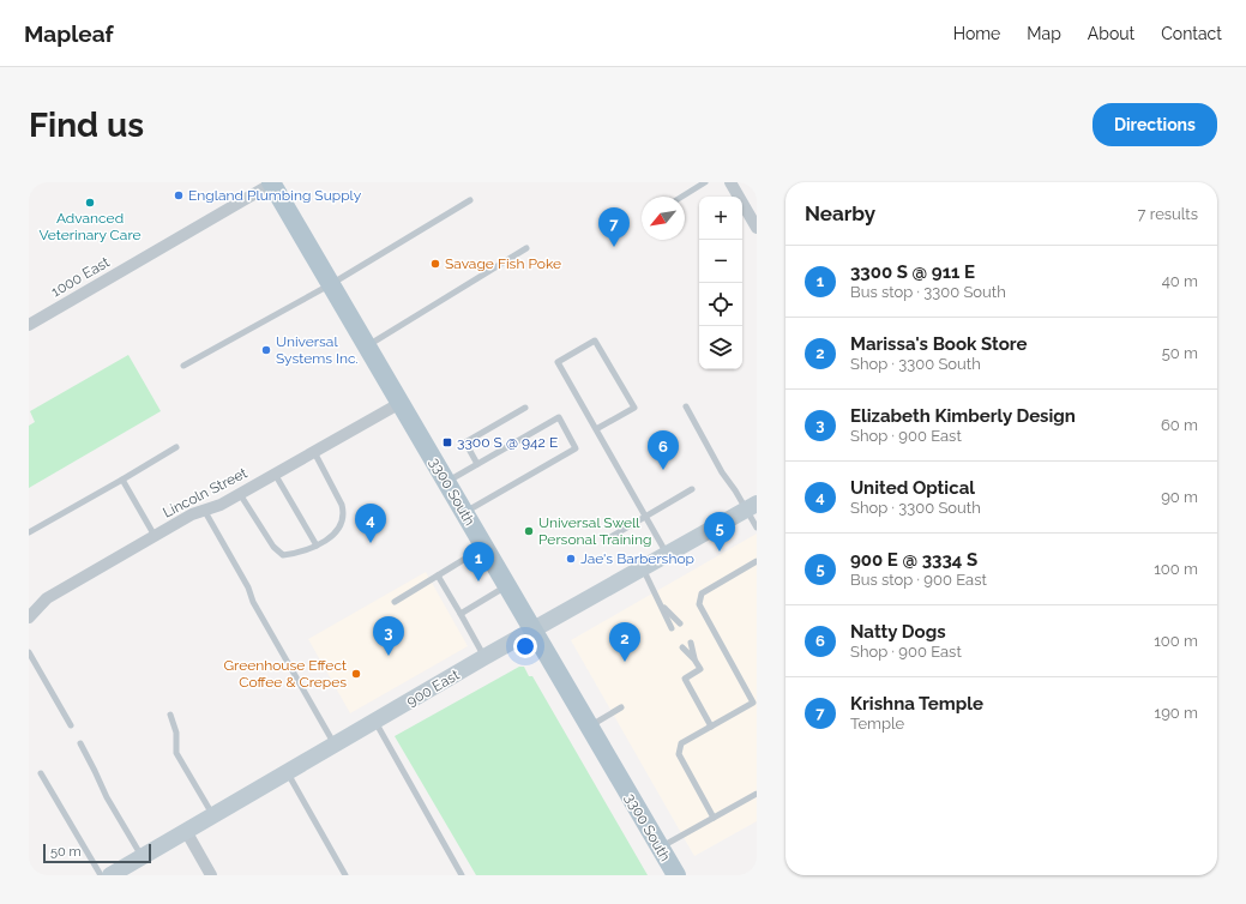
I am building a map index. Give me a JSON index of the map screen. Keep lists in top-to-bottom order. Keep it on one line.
{"streets":{"main road":["3300 South"],"street":["1000 East","Lincoln Street","900 East"]},"crossings":[["1000 East","3300 South"],["3300 South","Lincoln Street"],["3300 South","900 East"]],"places":{"other":["England Plumbing Supply","Advanced Veterinary Care","Savage Fish Poke","Universal Systems Inc.","Universal Swell Personal Training","Jae's Barbershop","Greenhouse Effect Coffee & Crepes"],"transit":["3300 S @ 942 E"]},"scale_bar":"50 m","north":"bottom left","page":{"header":"Mapleaf","nav":["Home","Map","About","Contact"],"buttons":"Directions","title":"Find us","heading":["Nearby","7 results"],"map_buttons":["+","−"],"pins":["7","6","4","5","1","3","2"],"list":[{"mark":"1","name":"3300 S @ 911 E","note":"Bus stop · 3300 South","value":"40 m"},{"mark":"2","name":"Marissa's Book Store","note":"Shop · 3300 South","value":"50 m"},{"mark":"3","name":"Elizabeth Kimberly Design","note":"Shop · 900 East","value":"60 m"},{"mark":"4","name":"United Optical","note":"Shop · 3300 South","value":"90 m"},{"mark":"5","name":"900 E @ 3334 S","note":"Bus stop · 900 East","value":"100 m"},{"mark":"6","name":"Natty Dogs","note":"Shop · 900 East","value":"100 m"},{"mark":"7","name":"Krishna Temple","note":"Temple","value":"190 m"}],"scale":"50 m"}}
